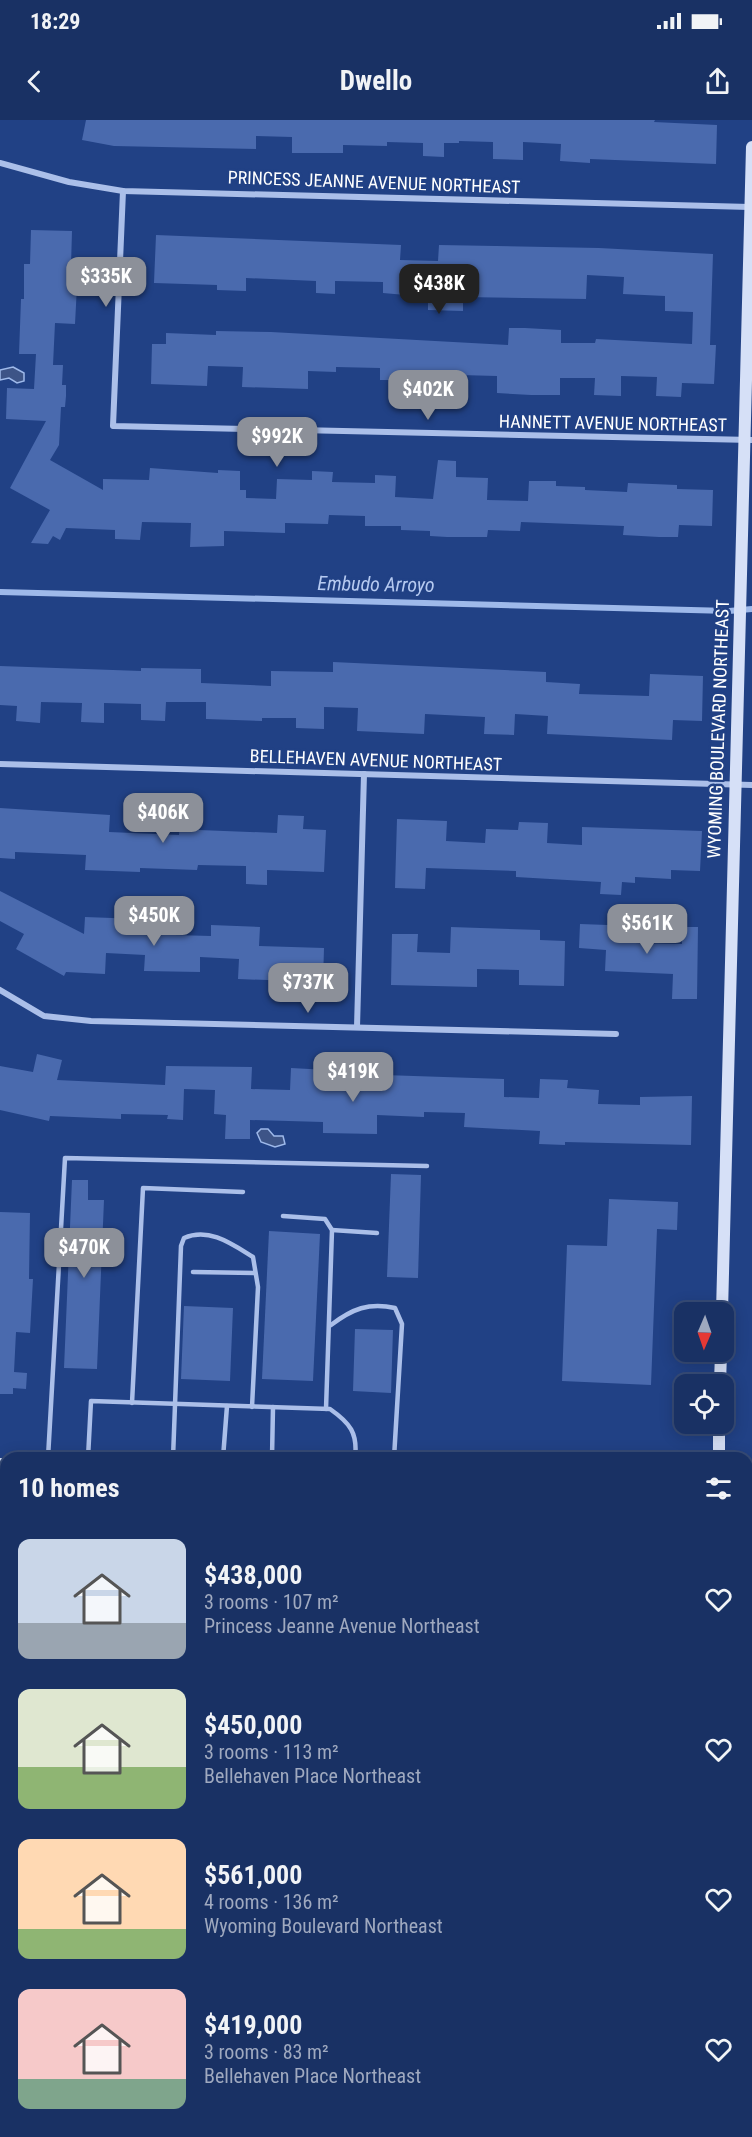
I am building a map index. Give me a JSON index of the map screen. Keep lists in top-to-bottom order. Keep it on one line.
{"streets":{"main road":["WYOMING BOULEVARD NORTHEAST"],"street":["PRINCESS JEANNE AVENUE NORTHEAST","HANNETT AVENUE NORTHEAST","BELLEHAVEN AVENUE NORTHEAST"]},"crossings":[["PRINCESS JEANNE AVENUE NORTHEAST","HANNETT AVENUE NORTHEAST"],["PRINCESS JEANNE AVENUE NORTHEAST","WYOMING BOULEVARD NORTHEAST"],["HANNETT AVENUE NORTHEAST","WYOMING BOULEVARD NORTHEAST"],["WYOMING BOULEVARD NORTHEAST","BELLEHAVEN AVENUE NORTHEAST"]],"water":["Embudo Arroyo"],"north":"bottom","page":{"status":"18:29","header":"Dwello","price":["$335K","$438K","$402K","$992K","$406K","$450K","$561K","$737K","$419K","$470K"],"heading":"10 homes","list":[{"name":"$438,000","note":"3 rooms · 107 m² · Princess Jeanne Avenue Northeast"},{"name":"$450,000","note":"3 rooms · 113 m² · Bellehaven Place Northeast"},{"name":"$561,000","note":"4 rooms · 136 m² · Wyoming Boulevard Northeast"},{"name":"$419,000","note":"3 rooms · 83 m² · Bellehaven Place Northeast"}]}}
